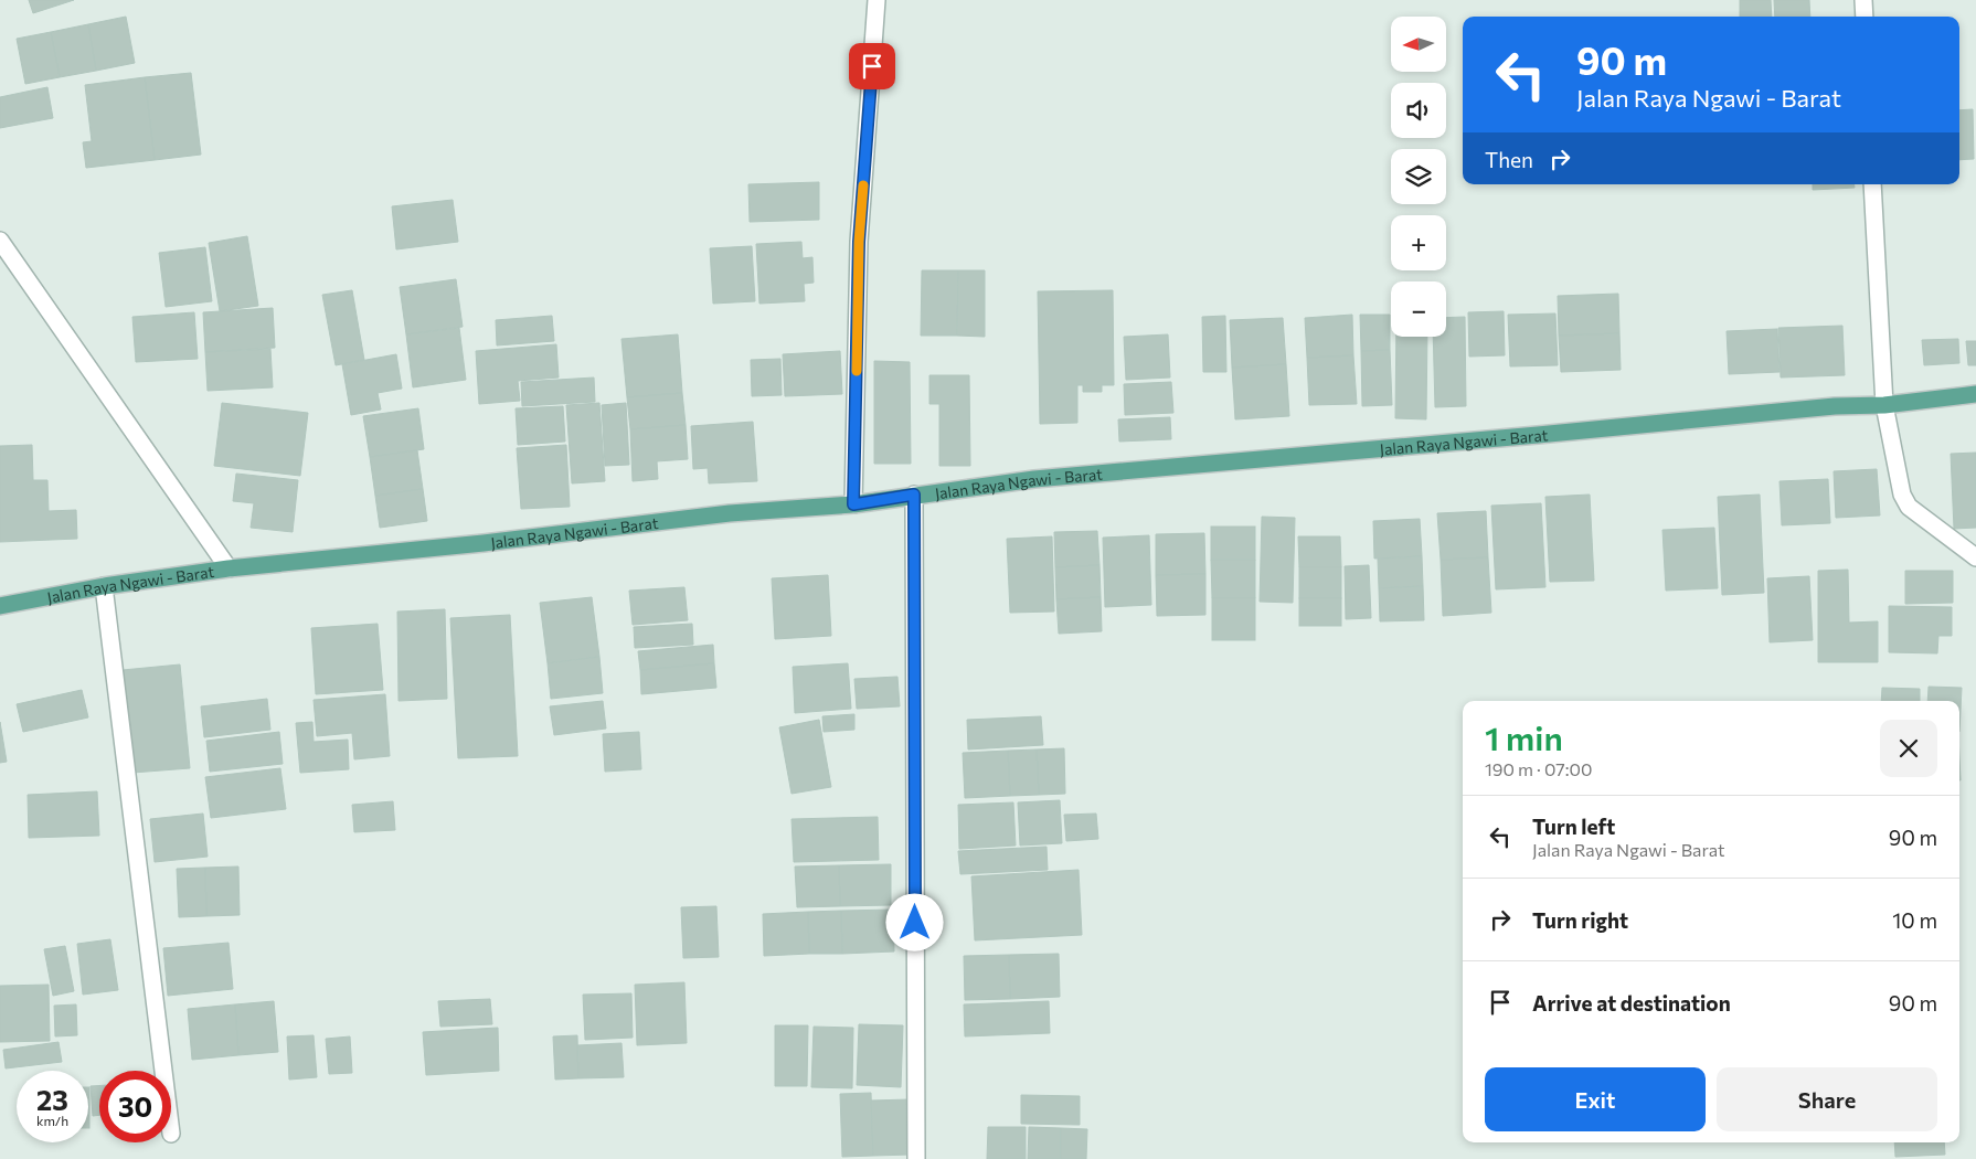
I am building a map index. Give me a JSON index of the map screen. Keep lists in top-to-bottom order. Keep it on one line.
{"streets":{"main road":["Jalan Raya Ngawi - Barat"]},"north":"left","page":{"map_buttons":["+","−"],"turn":["90 m","Jalan Raya Ngawi - Barat"],"then":"Then","heading":["1 min","190 m · 07:00"],"list":[{"name":"Turn left","note":"Jalan Raya Ngawi - Barat","value":"90 m"},{"name":"Turn right","value":"10 m"},{"name":"Arrive at destination","value":"90 m"}],"buttons":["Exit","Share"],"speed":"23 km/h","limit":"30"}}
